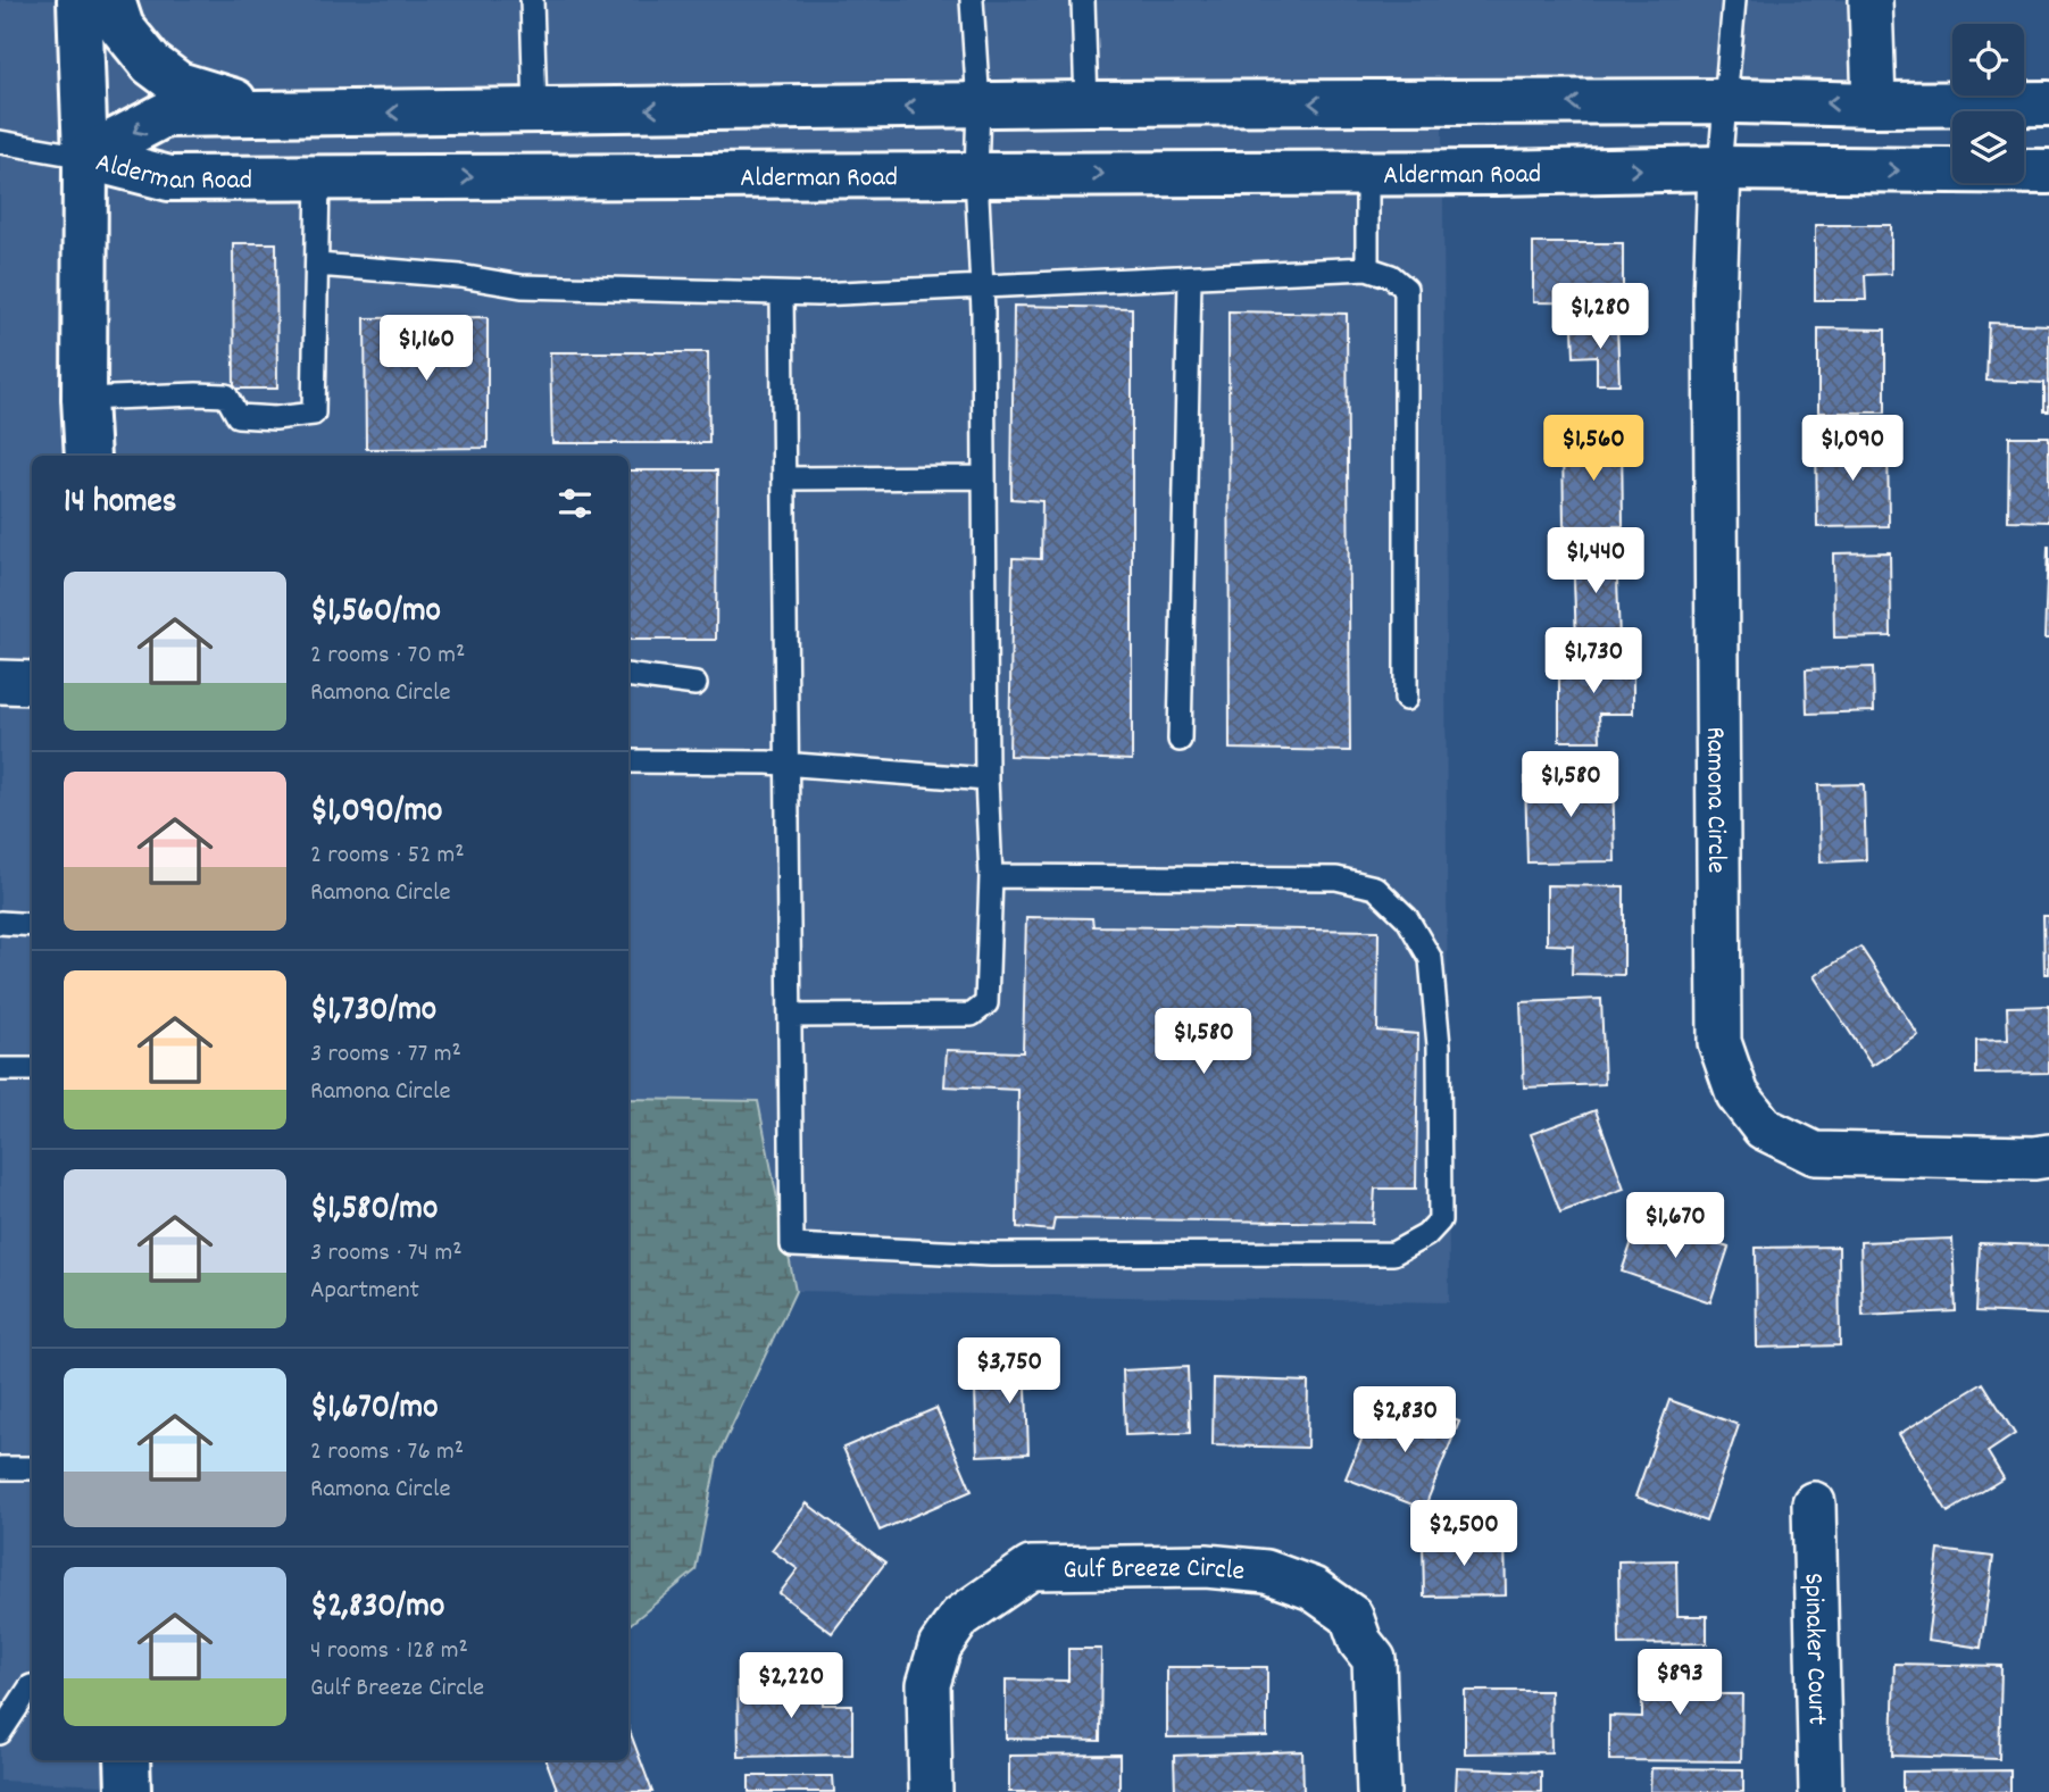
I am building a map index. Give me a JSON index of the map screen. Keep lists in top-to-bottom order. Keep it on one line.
{"streets":{"main road":["Alderman Road"],"street":["Ramona Circle","Gulf Breeze Circle","Spinaker Court"]},"crossings":[["Alderman Road","Ramona Circle"]],"page":{"price":["$1,280","$1,160","$1,560","$1,090","$1,440","$1,730","$1,580","$1,580","$1,670","$3,750","$2,830","$2,500","$893","$2,220"],"heading":"14 homes","list":[{"name":"$1,560/mo","note":"2 rooms · 70 m² · Ramona Circle"},{"name":"$1,090/mo","note":"2 rooms · 52 m² · Ramona Circle"},{"name":"$1,730/mo","note":"3 rooms · 77 m² · Ramona Circle"},{"name":"$1,580/mo","note":"3 rooms · 74 m² · Apartment"},{"name":"$1,670/mo","note":"2 rooms · 76 m² · Ramona Circle"},{"name":"$2,830/mo","note":"4 rooms · 128 m² · Gulf Breeze Circle"}]}}
